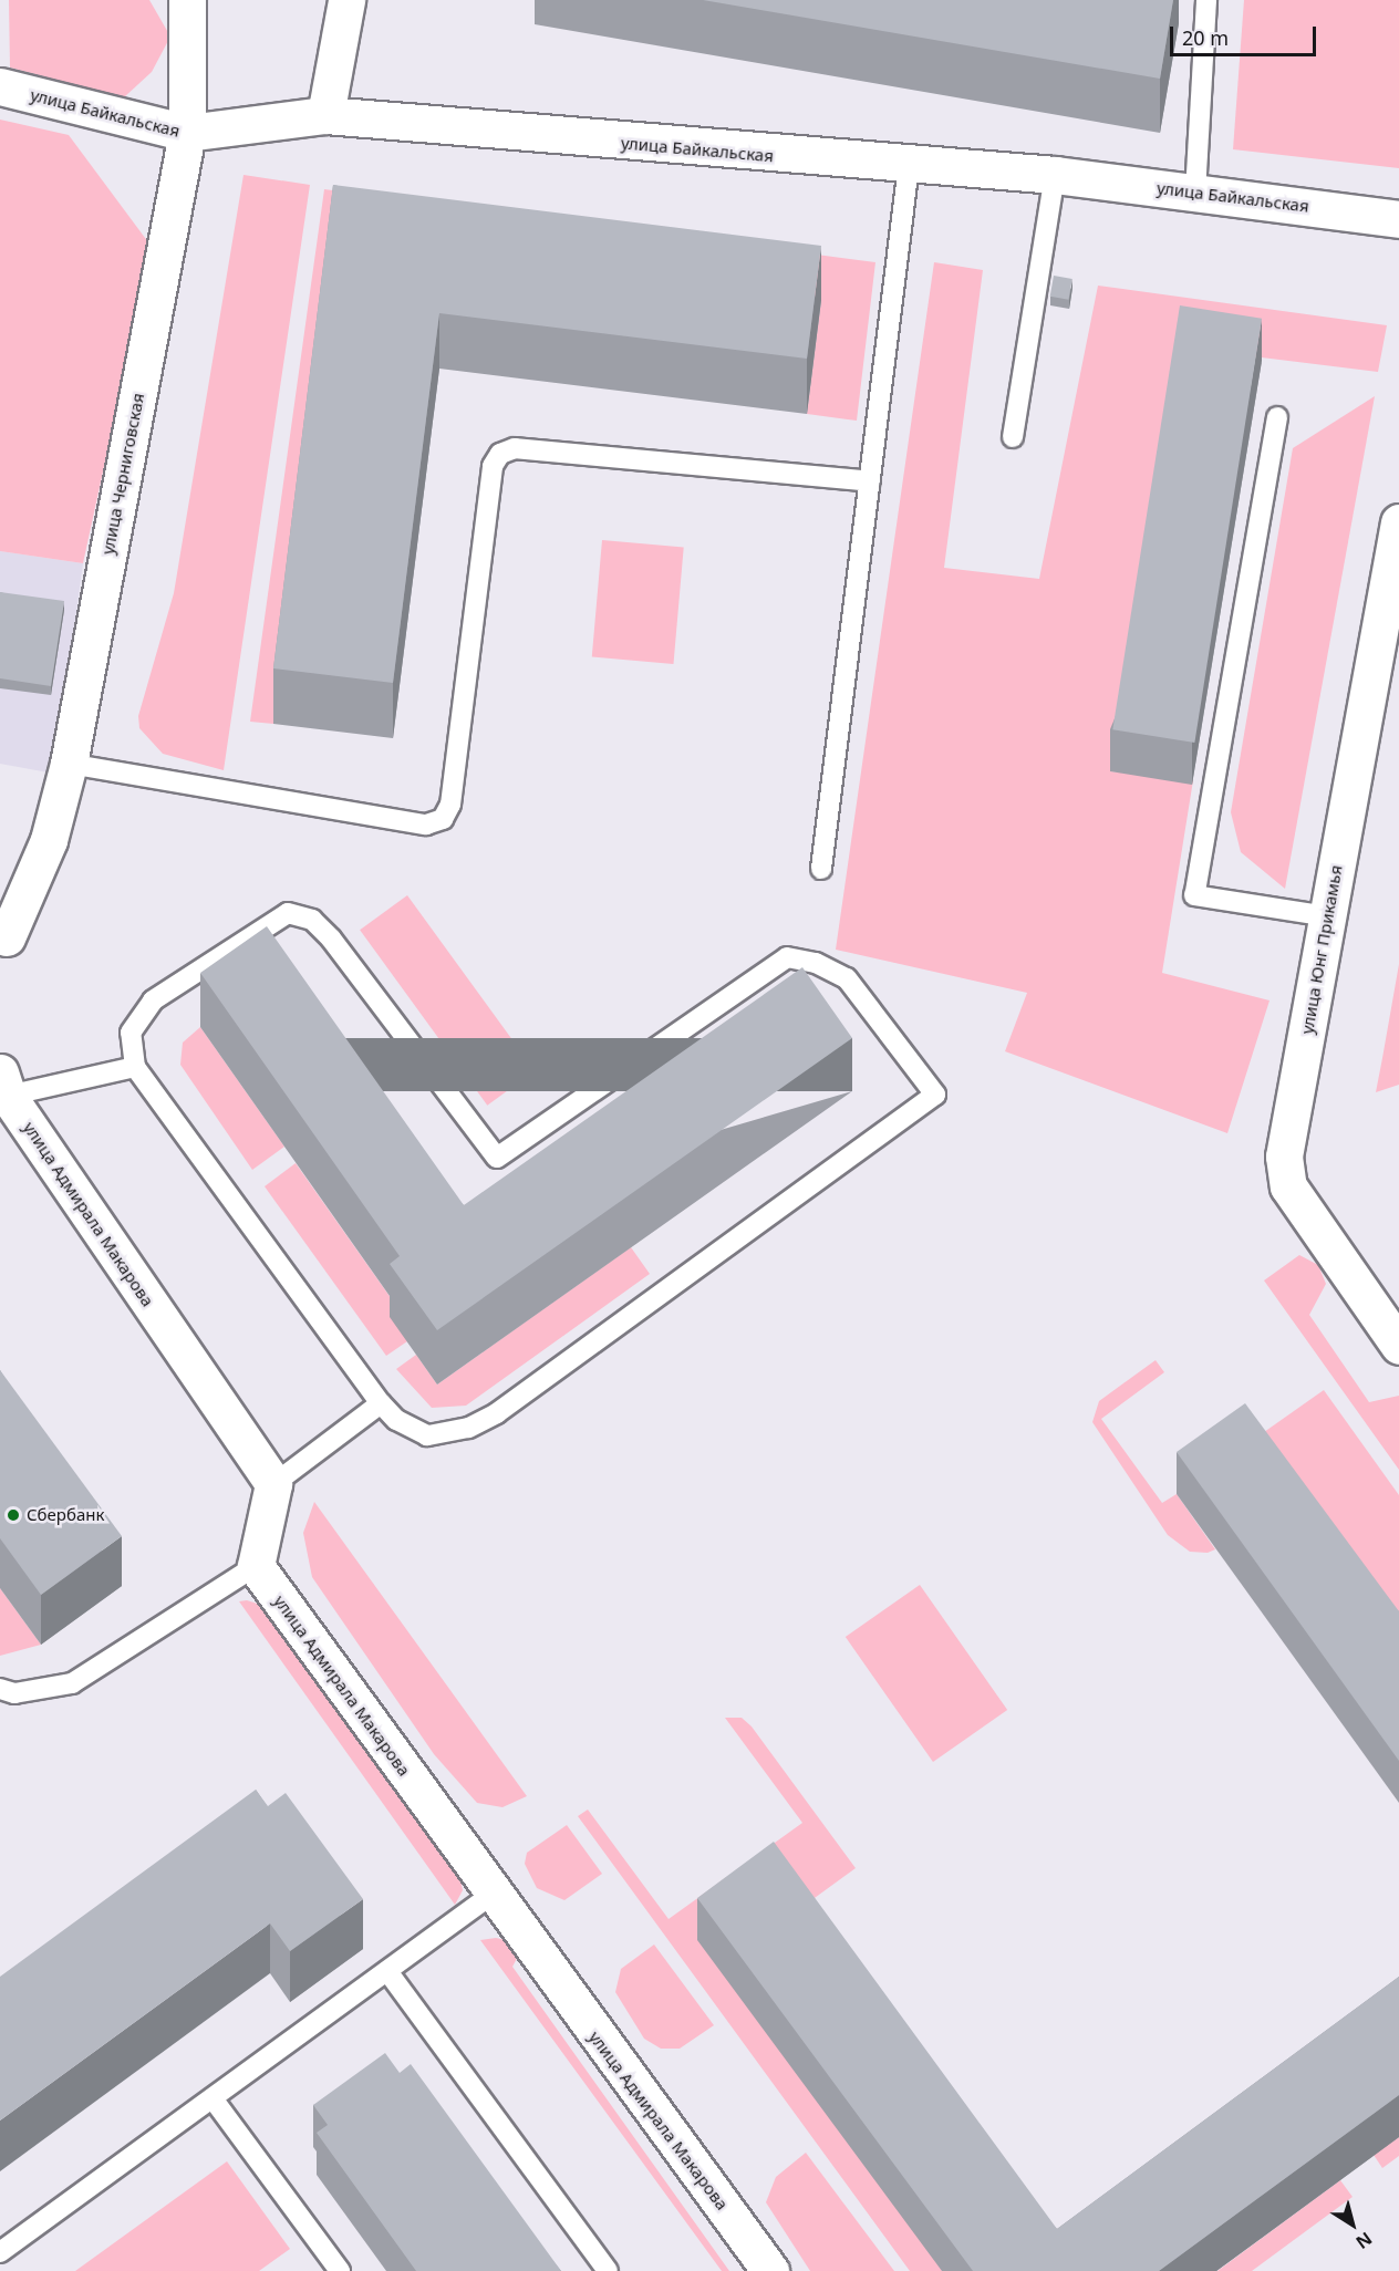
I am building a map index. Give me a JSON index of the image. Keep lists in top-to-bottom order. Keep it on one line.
{"streets":{"street":["улица Байкальская","улица Черниговская","улица Юнг Прикамья","улица Адмирала Макарова"]},"crossings":[["улица Байкальская","улица Черниговская"]],"places":["Сбербанк"],"scale_bar":"20 m","north":"bottom right"}
